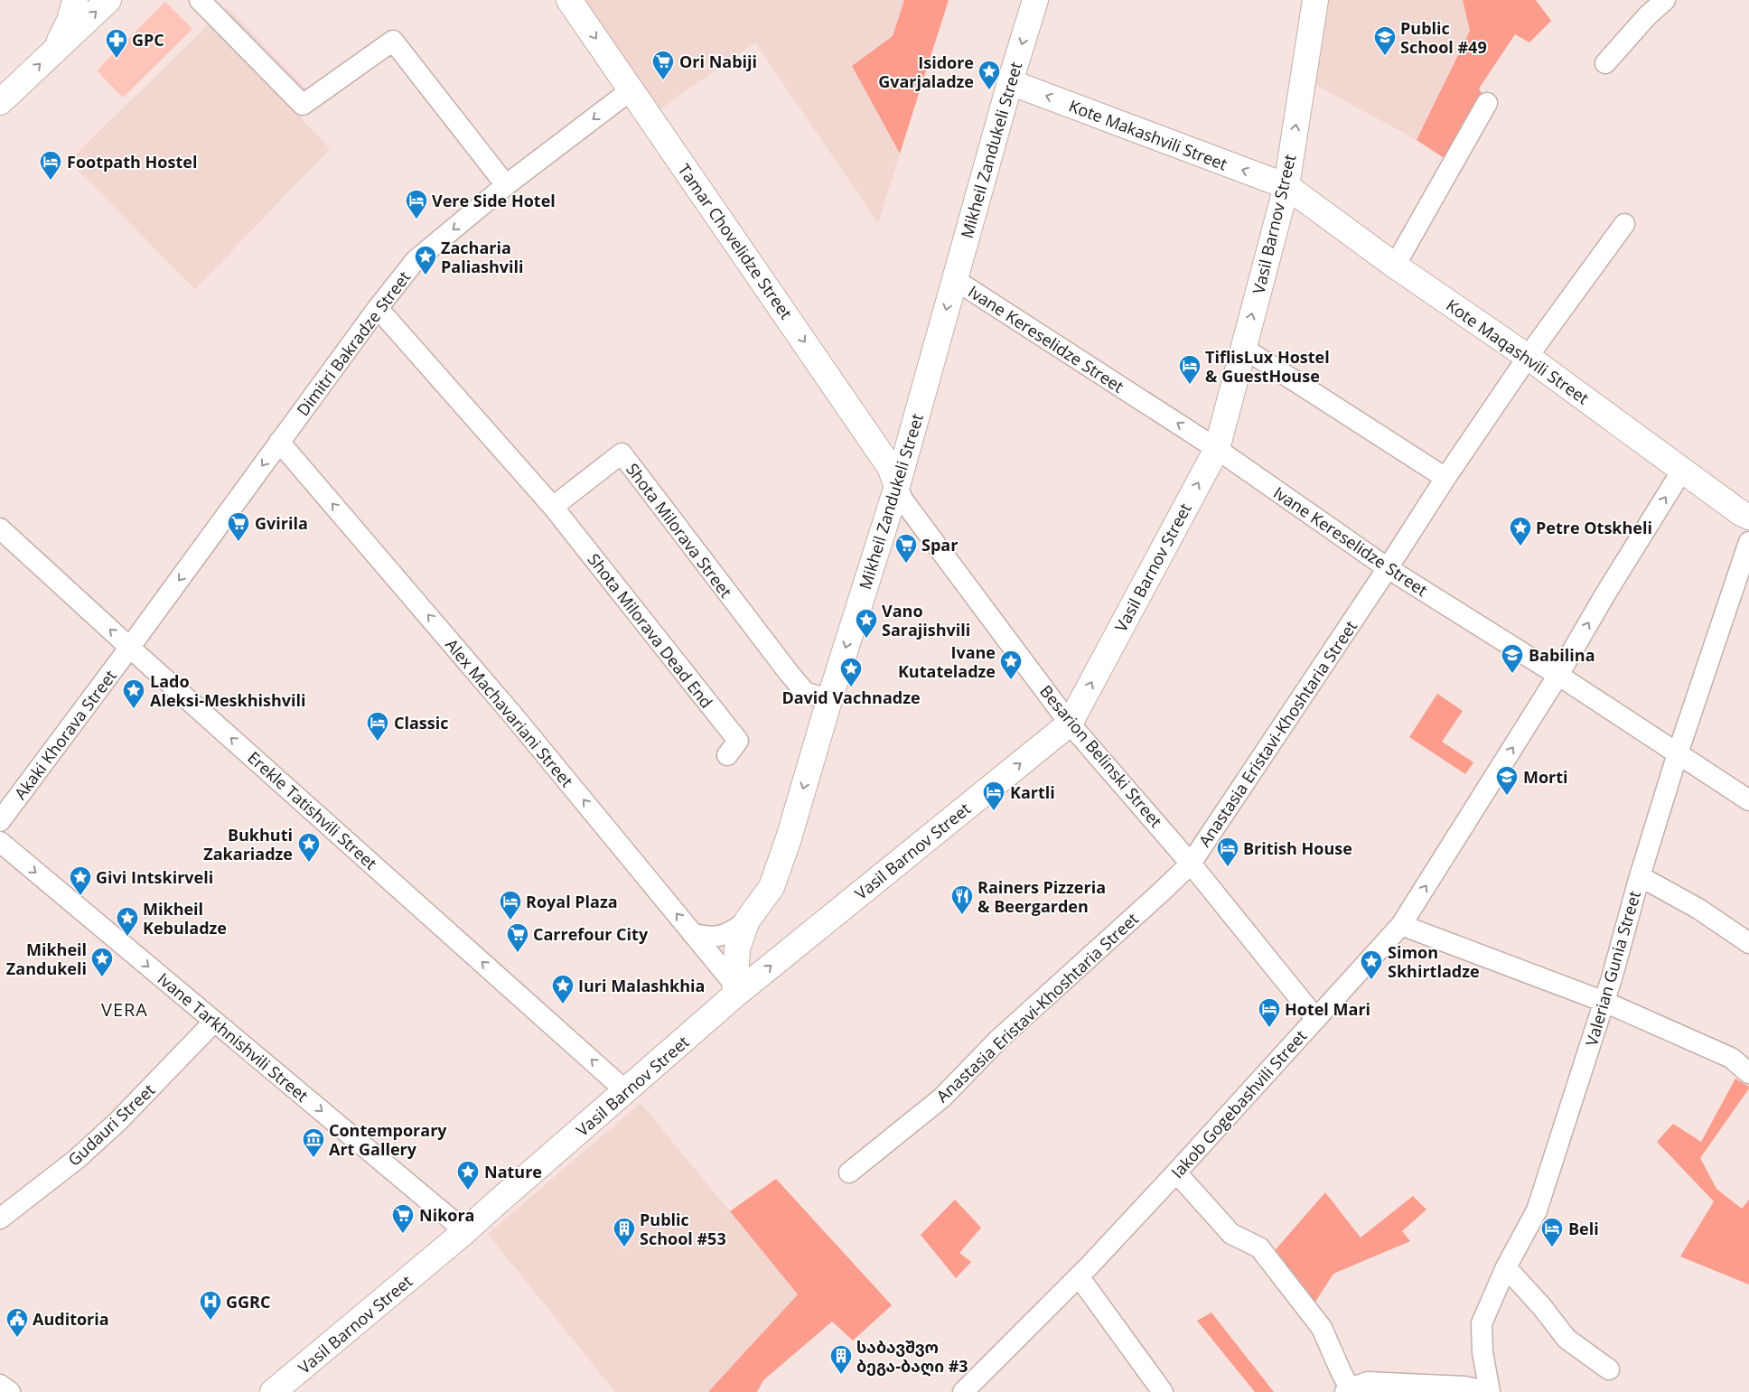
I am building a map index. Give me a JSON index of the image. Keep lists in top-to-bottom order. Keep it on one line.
{"streets":{"street":["Kote Makashvili Street","Mikheil Zandukeli Street","Vasil Barnov Street","Tamar Chovelidze Street","Ivane Kereselidze Street","Dimitri Bakradze Street","Kote Maqashvili Street","Shota Milorava Street","Shota Milorava Dead End","Alex Machavariani Street","Anastasia Eristavi-Khoshtaria Street","Akaki Khorava Street","Besarion Belinski Street","Erekle Tatishvili Street","Valerian Gunia Street","Ivane Tarkhnishvili Street","Iakob Gogebashvili Street","Gudauri Street"]},"crossings":[["Kote Makashvili Street","Mikheil Zandukeli Street"],["Kote Makashvili Street","Vasil Barnov Street"],["Kote Makashvili Street","Kote Maqashvili Street"],["Mikheil Zandukeli Street","Vasil Barnov Street"],["Mikheil Zandukeli Street","Tamar Chovelidze Street"],["Mikheil Zandukeli Street","Ivane Kereselidze Street"],["Mikheil Zandukeli Street","Shota Milorava Street"],["Mikheil Zandukeli Street","Alex Machavariani Street"],["Mikheil Zandukeli Street","Besarion Belinski Street"],["Vasil Barnov Street","Ivane Kereselidze Street"],["Vasil Barnov Street","Kote Maqashvili Street"],["Vasil Barnov Street","Alex Machavariani Street"],["Vasil Barnov Street","Besarion Belinski Street"],["Vasil Barnov Street","Erekle Tatishvili Street"],["Vasil Barnov Street","Ivane Tarkhnishvili Street"],["Tamar Chovelidze Street","Dimitri Bakradze Street"],["Tamar Chovelidze Street","Besarion Belinski Street"],["Ivane Kereselidze Street","Anastasia Eristavi-Khoshtaria Street"],["Ivane Kereselidze Street","Valerian Gunia Street"],["Ivane Kereselidze Street","Iakob Gogebashvili Street"],["Dimitri Bakradze Street","Alex Machavariani Street"],["Dimitri Bakradze Street","Akaki Khorava Street"],["Dimitri Bakradze Street","Erekle Tatishvili Street"],["Kote Maqashvili Street","Anastasia Eristavi-Khoshtaria Street"],["Kote Maqashvili Street","Iakob Gogebashvili Street"],["Shota Milorava Street","Shota Milorava Dead End"],["Anastasia Eristavi-Khoshtaria Street","Besarion Belinski Street"],["Akaki Khorava Street","Erekle Tatishvili Street"],["Besarion Belinski Street","Iakob Gogebashvili Street"],["Ivane Tarkhnishvili Street","Gudauri Street"]],"one_way":["Kote Makashvili Street","Mikheil Zandukeli Street","Vasil Barnov Street","Tamar Chovelidze Street","Dimitri Bakradze Street","Erekle Tatishvili Street","Ivane Tarkhnishvili Street","Iakob Gogebashvili Street"],"districts":["VERA"],"places":{"school or university":["Public School #49","Babilina","Morti"],"pharmacy":["GPC"],"supermarket":["Ori Nabiji","Gvirila","Spar","Carrefour City","Nikora"],"place":["Isidore Gvarjaladze","Zacharia Paliashvili","Petre Otskheli","Vano Sarajishvili","Ivane Kutateladze","David Vachnadze","Lado Aleksi-Meskhishvili","Bukhuti Zakariadze","Givi Intskirveli","Mikheil Kebuladze","Mikheil Zandukeli","Simon Skhirtladze","Iuri Malashkhia","Nature"],"hotel":["Footpath Hostel","Vere Side Hotel","TiflisLux Hostel & GuestHouse","Classic","Kartli","British House","Royal Plaza","Hotel Mari","Beli"],"restaurant":["Rainers Pizzeria & Beergarden"],"museum":["Contemporary Art Gallery"],"building":["Public School #53","საბავშვო ბეგა-ბაღი #3"],"hospital":["GGRC"],"public building":["Auditoria"]}}
